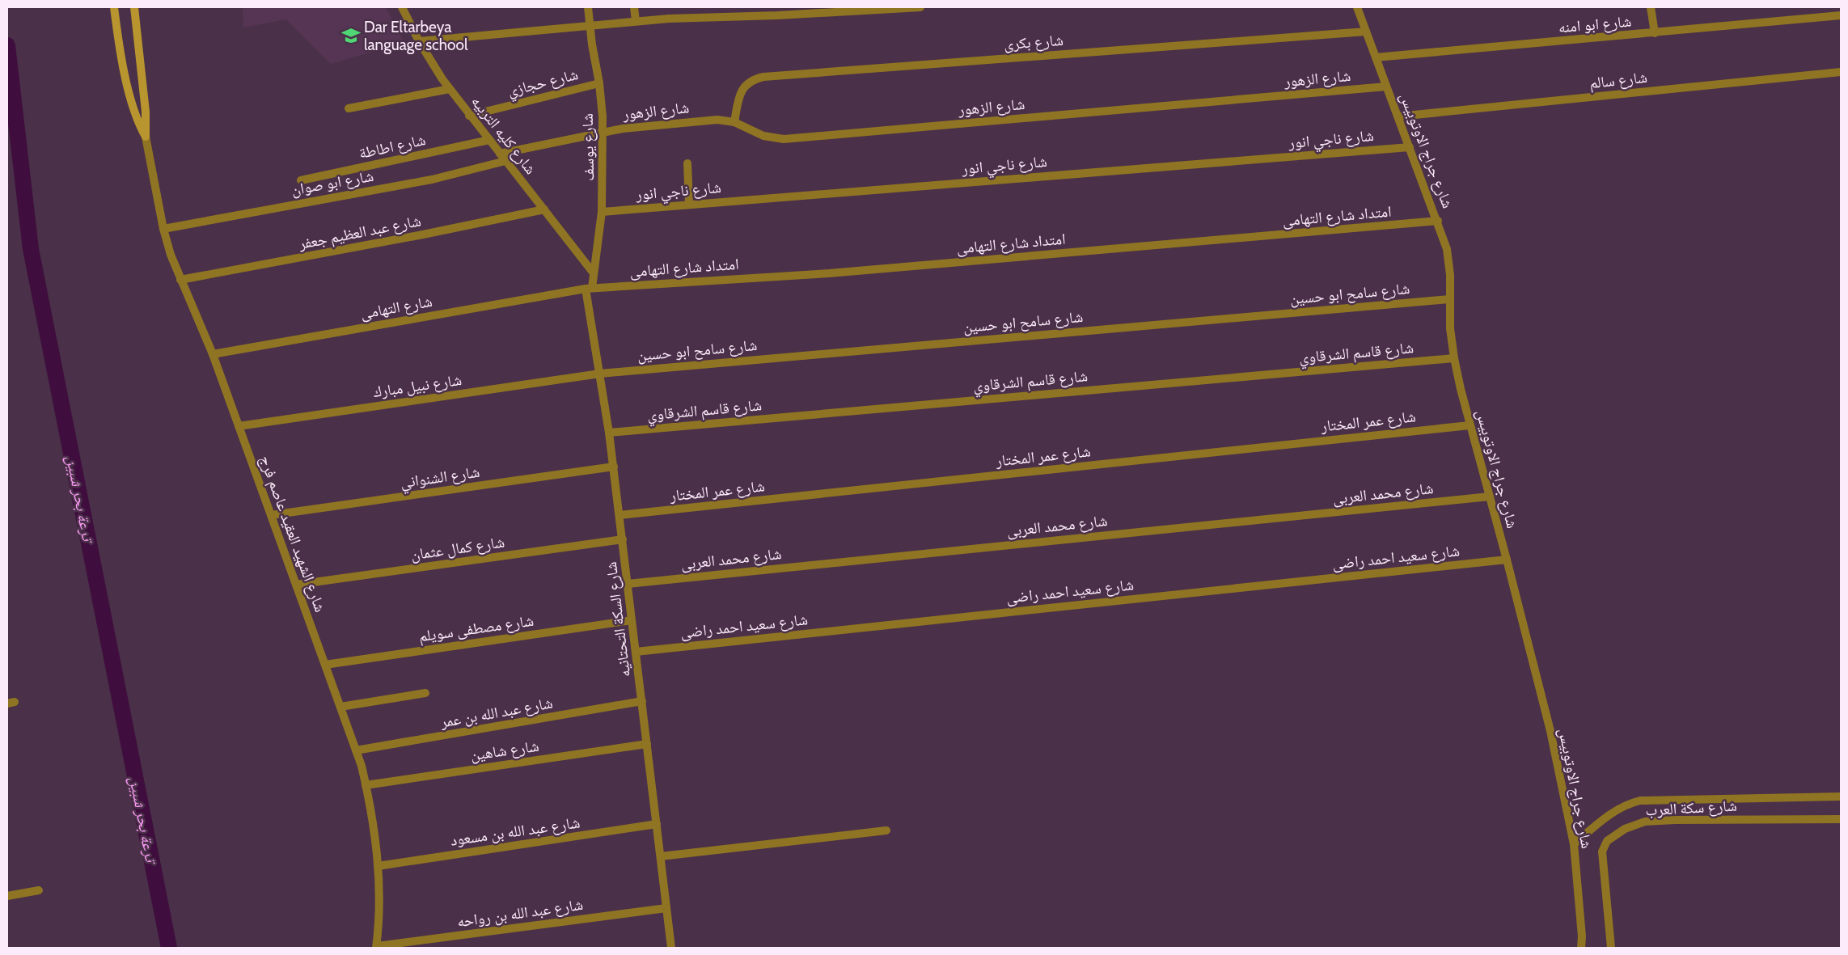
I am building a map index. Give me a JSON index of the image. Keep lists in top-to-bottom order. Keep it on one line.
{"streets":{"street":["شارع ابو امنه","شارع بكرى","شارع الزهور","شارع سالم","شارع حجازي","شارع كليه التربيه","شارع ناجي انور","شارع اطاطة","شارع يوسف","شارع جراج الاوتوبيس","شارع ابو صوان","امتداد شارع التهامى","شارع عبد العظيم جعفر","شارع سامح ابو حسين","شارع التهامى","شارع قاسم الشرقاوي","شارع نبيل مبارك","شارع عمر المختار","شارع الشنواني","شارع محمد العربى","شارع الشهيد العقيد عاصم فرج","شارع كمال عثمان","شارع سعيد احمد راضى","شارع السكة التحتانيه","شارع مصطفى سويلم","شارع عبد الله بن عمر","شارع شاهين","شارع سكة العرب","شارع عبد الله بن مسعود","شارع عبد الله بن رواحه"]},"crossings":[["شارع ابو امنه","شارع جراج الاوتوبيس"],["شارع بكرى","شارع الزهور"],["شارع بكرى","شارع جراج الاوتوبيس"],["شارع الزهور","شارع كليه التربيه"],["شارع الزهور","شارع يوسف"],["شارع الزهور","شارع جراج الاوتوبيس"],["شارع سالم","شارع جراج الاوتوبيس"],["شارع حجازي","شارع كليه التربيه"],["شارع حجازي","شارع يوسف"],["شارع كليه التربيه","شارع اطاطة"],["شارع كليه التربيه","شارع يوسف"],["شارع كليه التربيه","شارع ابو صوان"],["شارع كليه التربيه","شارع عبد العظيم جعفر"],["شارع ناجي انور","شارع يوسف"],["شارع ناجي انور","شارع جراج الاوتوبيس"],["شارع يوسف","امتداد شارع التهامى"],["شارع يوسف","شارع التهامى"],["شارع يوسف","شارع السكة التحتانيه"],["شارع جراج الاوتوبيس","امتداد شارع التهامى"],["شارع جراج الاوتوبيس","شارع سامح ابو حسين"],["شارع جراج الاوتوبيس","شارع قاسم الشرقاوي"],["شارع جراج الاوتوبيس","شارع عمر المختار"],["شارع جراج الاوتوبيس","شارع محمد العربى"],["شارع جراج الاوتوبيس","شارع سعيد احمد راضى"],["شارع ابو صوان","شارع الشهيد العقيد عاصم فرج"],["امتداد شارع التهامى","شارع التهامى"],["امتداد شارع التهامى","شارع السكة التحتانيه"],["شارع عبد العظيم جعفر","شارع الشهيد العقيد عاصم فرج"],["شارع سامح ابو حسين","شارع نبيل مبارك"],["شارع سامح ابو حسين","شارع السكة التحتانيه"],["شارع التهامى","شارع الشهيد العقيد عاصم فرج"],["شارع التهامى","شارع السكة التحتانيه"],["شارع قاسم الشرقاوي","شارع السكة التحتانيه"],["شارع نبيل مبارك","شارع الشهيد العقيد عاصم فرج"],["شارع نبيل مبارك","شارع السكة التحتانيه"],["شارع عمر المختار","شارع السكة التحتانيه"],["شارع الشنواني","شارع الشهيد العقيد عاصم فرج"],["شارع الشنواني","شارع السكة التحتانيه"],["شارع محمد العربى","شارع السكة التحتانيه"],["شارع الشهيد العقيد عاصم فرج","شارع كمال عثمان"],["شارع الشهيد العقيد عاصم فرج","شارع مصطفى سويلم"],["شارع الشهيد العقيد عاصم فرج","شارع عبد الله بن عمر"],["شارع الشهيد العقيد عاصم فرج","شارع شاهين"],["شارع الشهيد العقيد عاصم فرج","شارع عبد الله بن مسعود"],["شارع الشهيد العقيد عاصم فرج","شارع عبد الله بن رواحه"],["شارع كمال عثمان","شارع السكة التحتانيه"],["شارع سعيد احمد راضى","شارع السكة التحتانيه"],["شارع السكة التحتانيه","شارع مصطفى سويلم"],["شارع السكة التحتانيه","شارع عبد الله بن عمر"],["شارع السكة التحتانيه","شارع شاهين"],["شارع السكة التحتانيه","شارع عبد الله بن مسعود"],["شارع السكة التحتانيه","شارع عبد الله بن رواحه"]],"water":["ترعة بحر شبين"],"places":{"school or university":["Dar Eltarbeya language school"]}}
